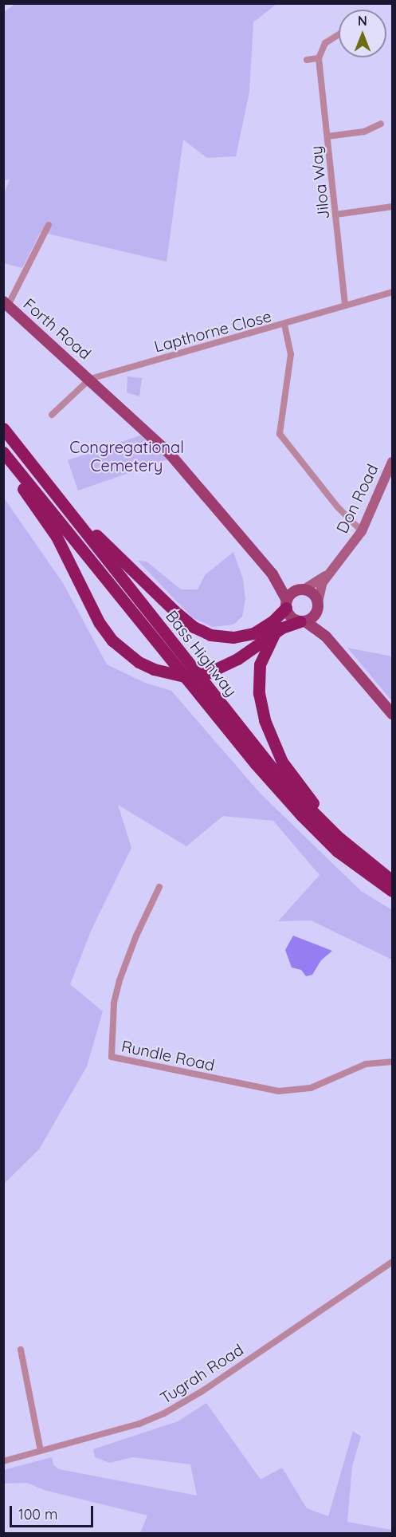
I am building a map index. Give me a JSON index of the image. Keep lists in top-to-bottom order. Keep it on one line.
{"streets":{"highway":["Bass Highway"],"main road":["Forth Road","Don Road"],"street":["Jiloa Way","Lapthorne Close","Rundle Road","Tugrah Road"]},"crossings":[["Jiloa Way","Lapthorne Close"],["Forth Road","Lapthorne Close"]],"parks":["Congregational Cemetery"],"scale_bar":"100 m","north":"top"}
